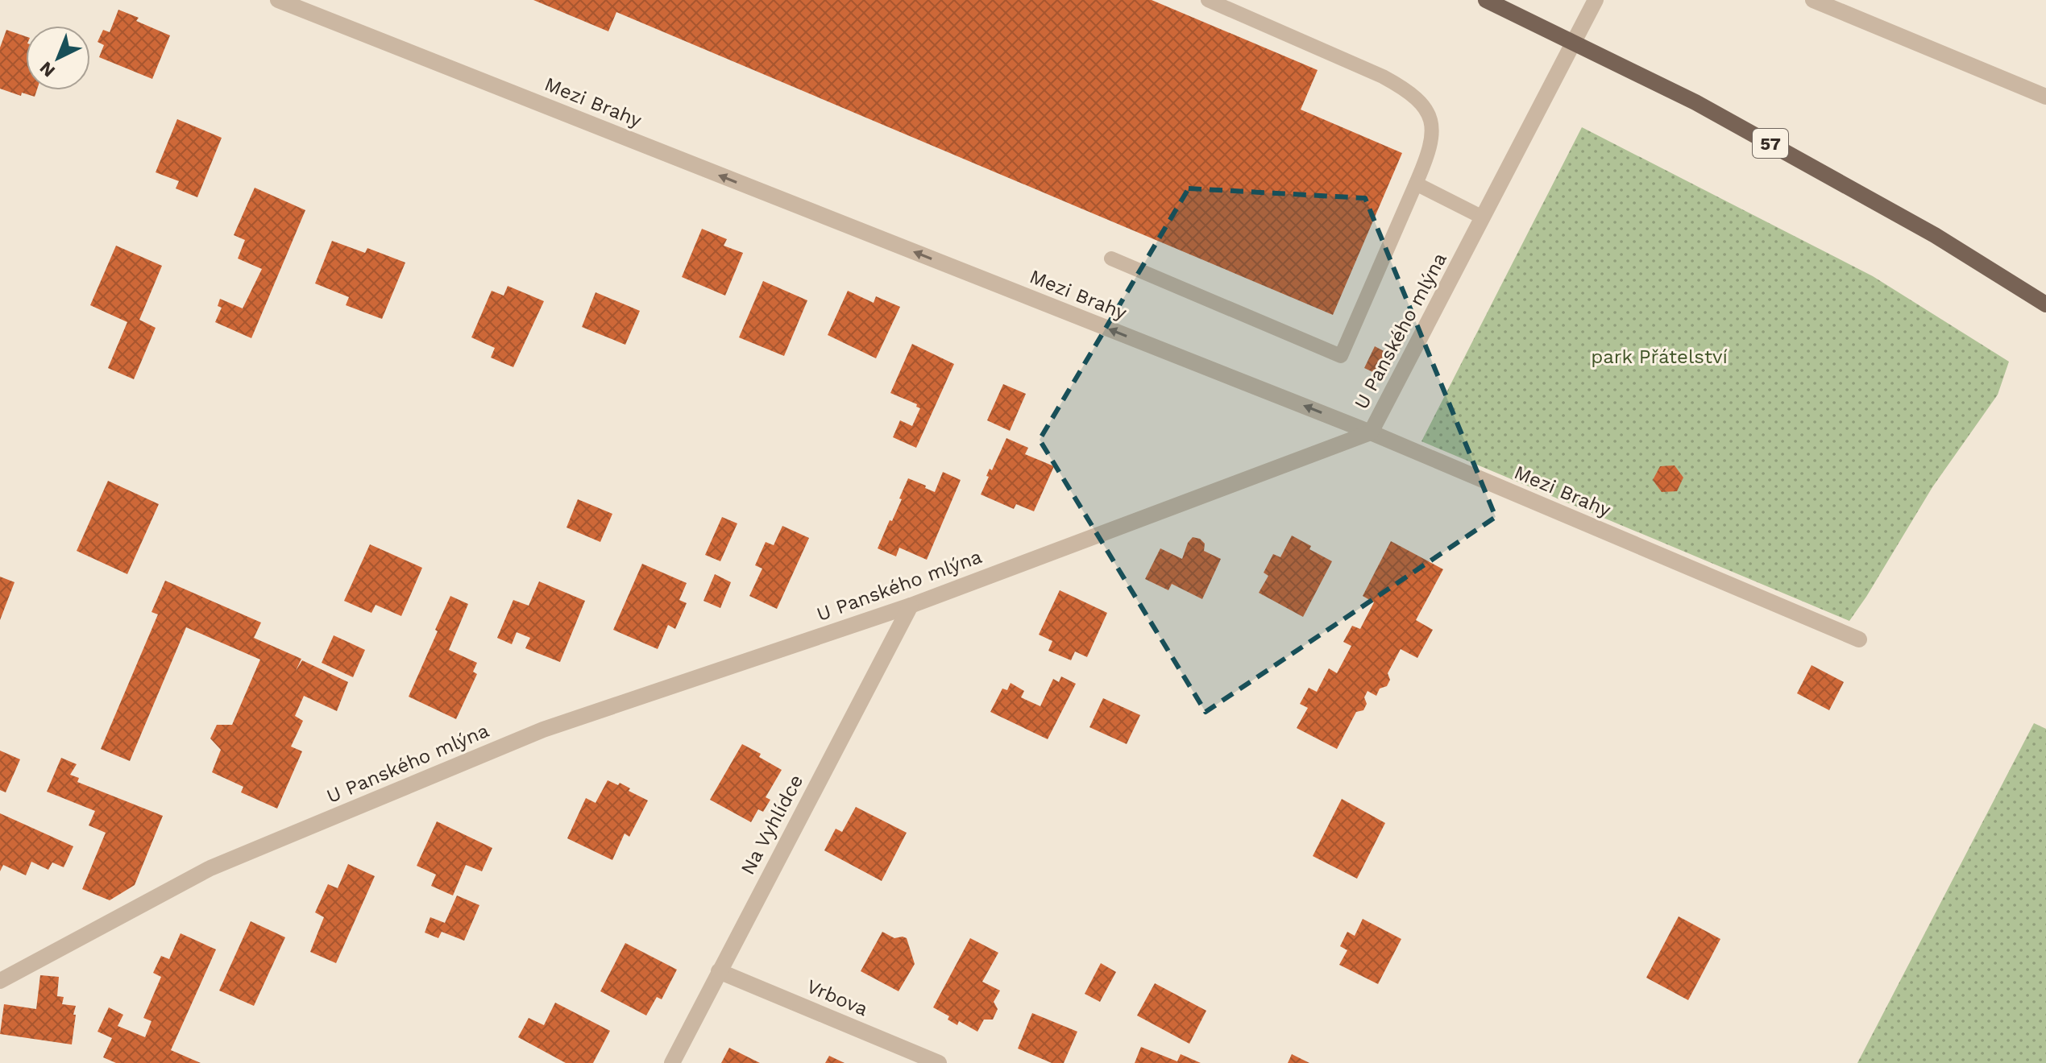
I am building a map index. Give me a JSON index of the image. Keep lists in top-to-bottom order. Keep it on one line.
{"streets":{"main road":["57"],"street":["Mezi Brahy","U Panského mlýna","Na Vyhlídce","Vrbova"]},"crossings":[["Mezi Brahy","U Panského mlýna"],["57","U Panského mlýna"],["U Panského mlýna","Na Vyhlídce"],["Na Vyhlídce","Vrbova"]],"one_way":["Mezi Brahy"],"parks":["park Přátelství"],"north":"bottom left"}
